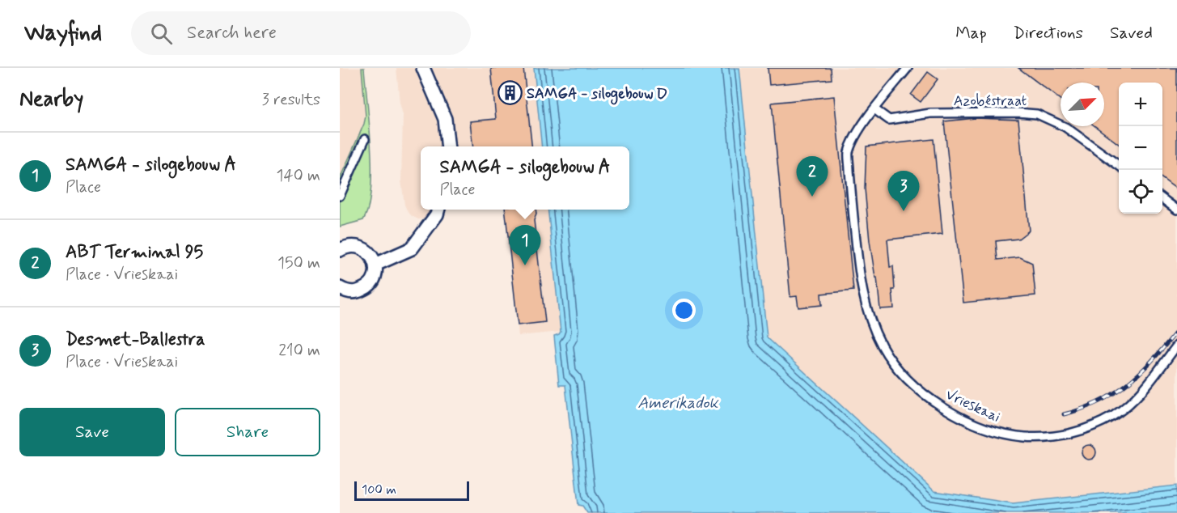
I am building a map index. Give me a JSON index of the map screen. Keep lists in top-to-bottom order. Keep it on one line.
{"streets":{"street":["Azobéstraat","Vrieskaai"]},"crossings":[["Azobéstraat","Vrieskaai"]],"water":["Amerikadok"],"places":{"building":["SAMGA - silogebouw D"]},"scale_bar":"100 m","north":"top right","page":{"header":"Wayfind","search":"Search here","nav":["Map","Directions","Saved"],"heading":["Nearby","3 results"],"map_buttons":["+","−"],"list":[{"mark":"1","name":"SAMGA - silogebouw A","note":"Place","value":"140 m"},{"mark":"2","name":"ABT Terminal 95","note":"Place · Vrieskaai","value":"150 m"},{"mark":"3","name":"Desmet-Ballestra","note":"Place · Vrieskaai","value":"210 m"}],"popup":["SAMGA - silogebouw A","Place"],"pins":["2","3","1"],"buttons":["Save","Share"],"scale":"100 m"}}
